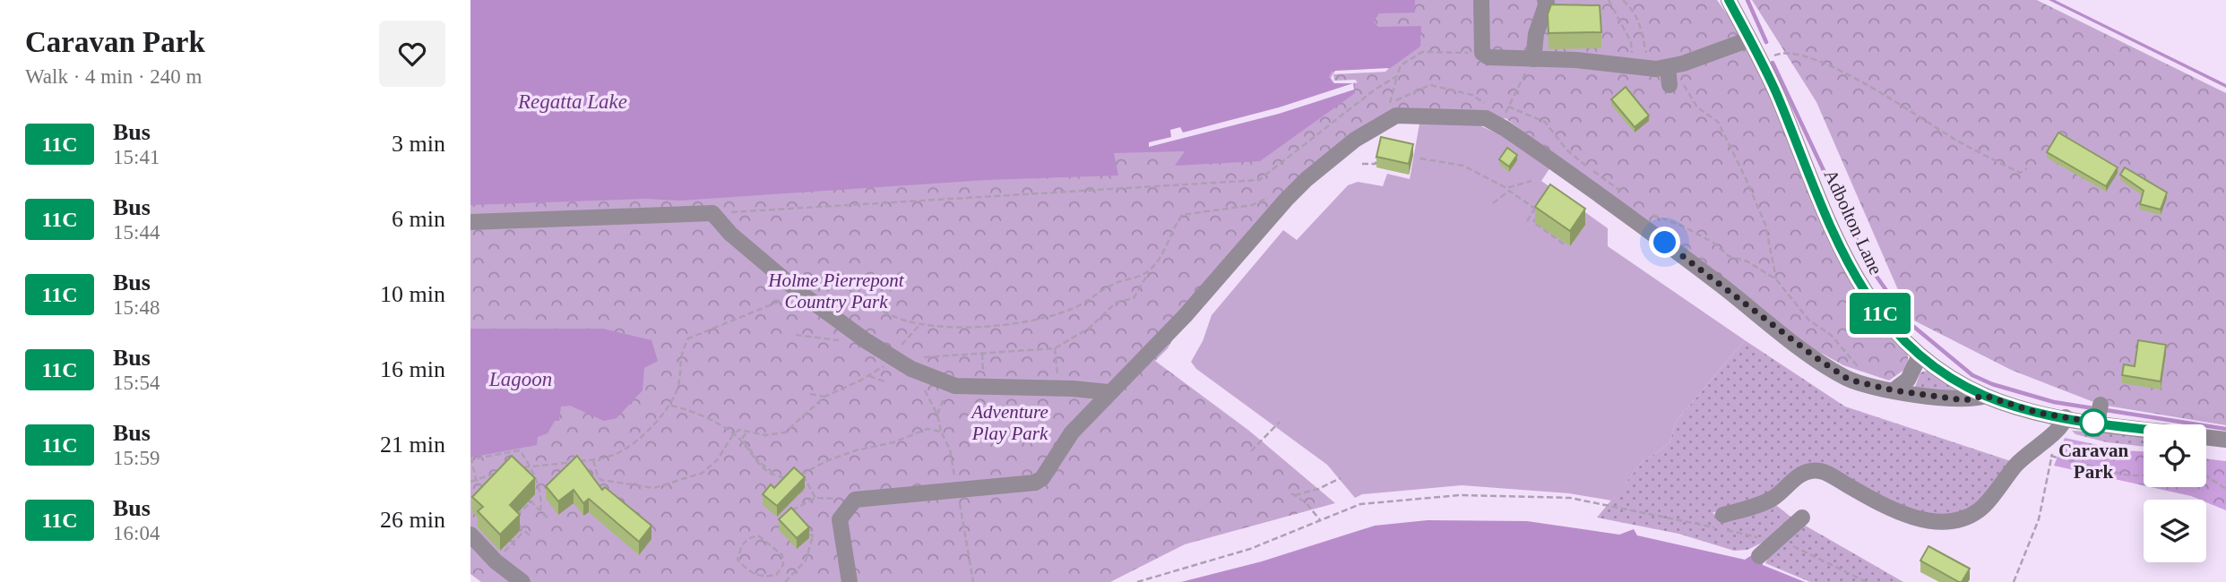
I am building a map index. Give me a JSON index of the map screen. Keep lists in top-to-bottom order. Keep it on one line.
{"streets":{"street":["Adbolton Lane"]},"water":["Regatta Lake","Lagoon"],"parks":["Holme Pierrepont Country Park","Adventure Play Park"],"places":["Caravan Park"],"lines":["bus line 11C"],"page":{"heading":["Caravan Park","Walk · 4 min · 240 m"],"on_map":"11C","list":[{"mark":"11C","name":"Bus","note":"15:41","value":"3 min"},{"mark":"11C","name":"Bus","note":"15:44","value":"6 min"},{"mark":"11C","name":"Bus","note":"15:48","value":"10 min"},{"mark":"11C","name":"Bus","note":"15:54","value":"16 min"},{"mark":"11C","name":"Bus","note":"15:59","value":"21 min"},{"mark":"11C","name":"Bus","note":"16:04","value":"26 min"}]}}
